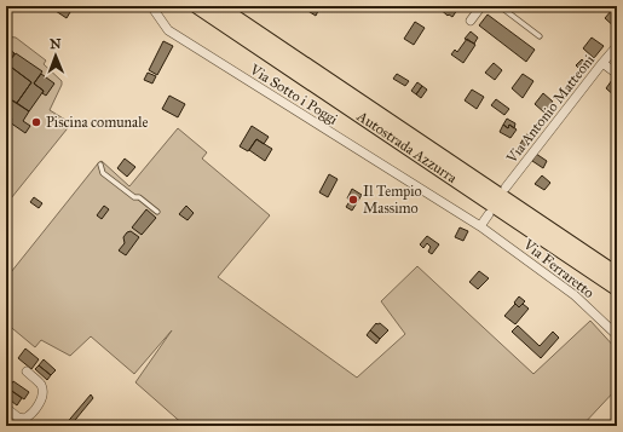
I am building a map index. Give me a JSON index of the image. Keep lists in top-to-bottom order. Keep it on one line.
{"streets":{"highway":["Autostrada Azzurra"],"street":["Via Sotto i Poggi","Via Antonio Matteoni","Via Ferraretto"]},"crossings":[["Via Sotto i Poggi","Via Ferraretto"]],"places":["Piscina comunale","Il Tempio Massimo"],"north":"top"}
